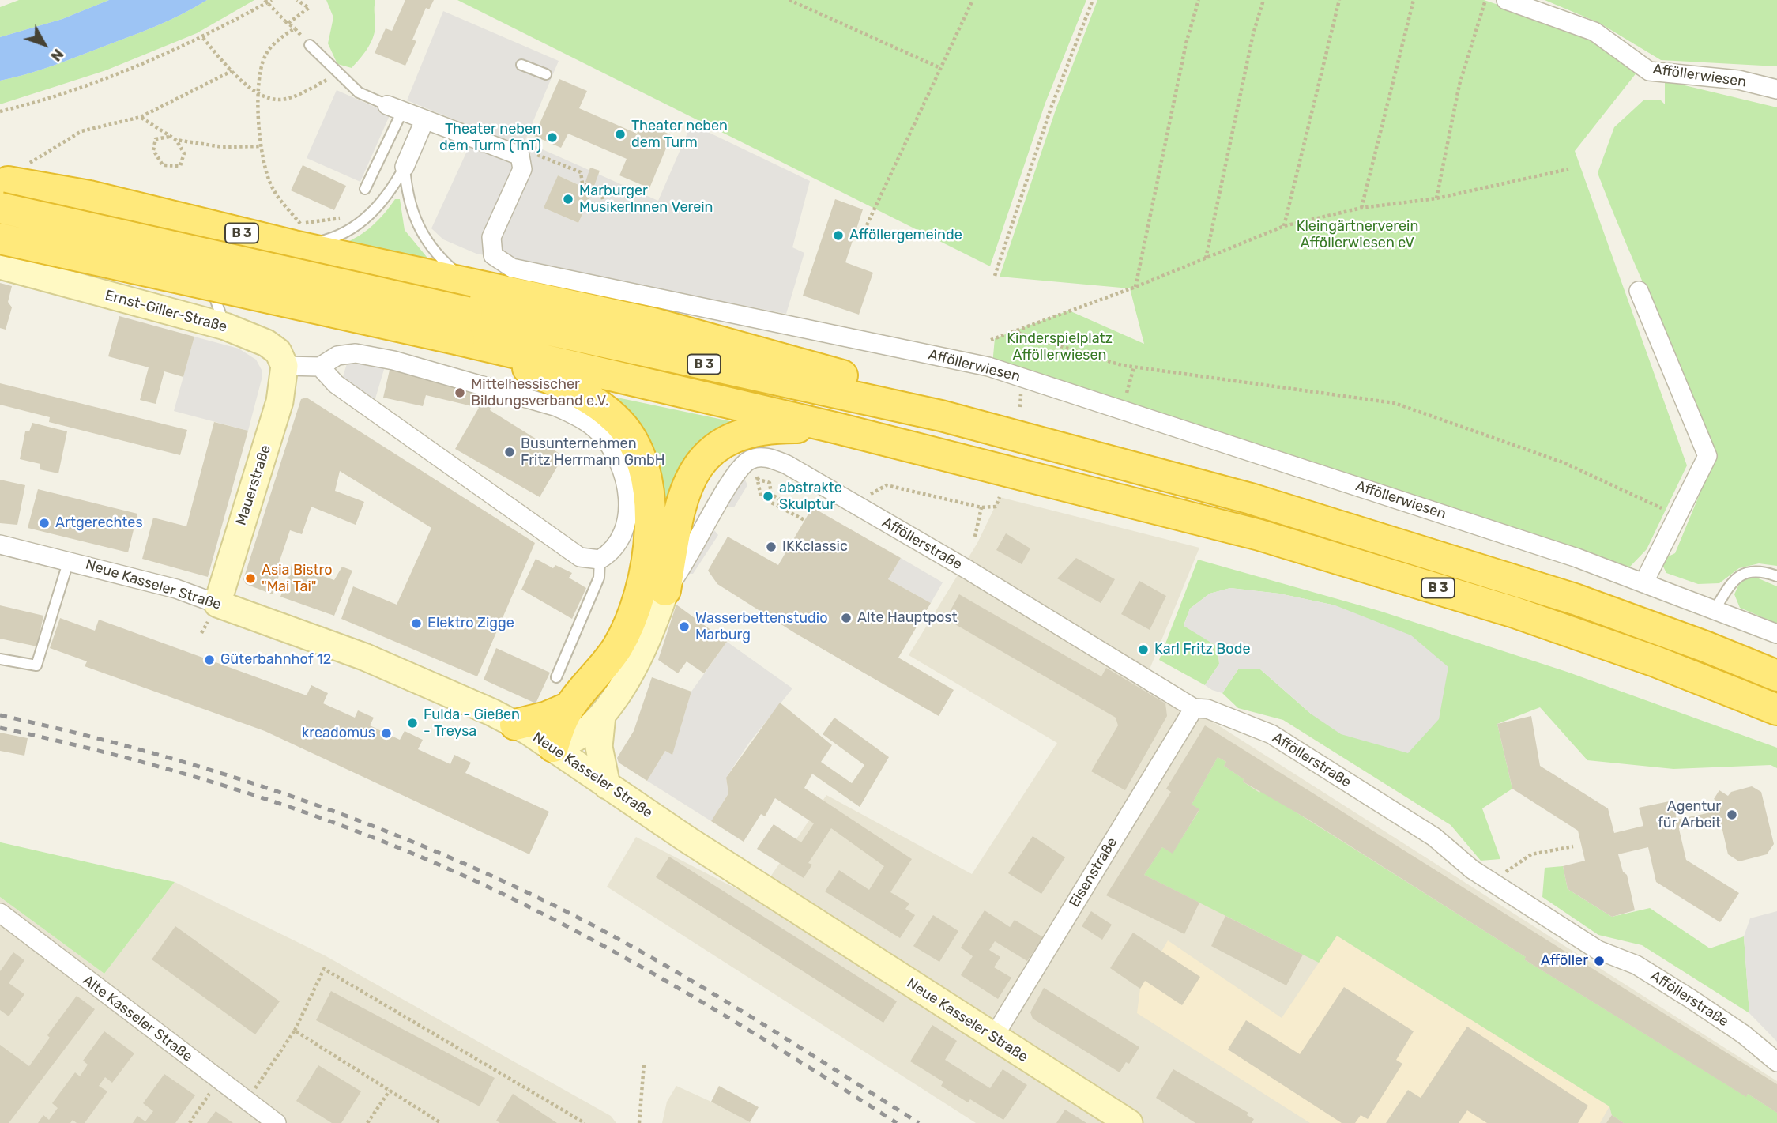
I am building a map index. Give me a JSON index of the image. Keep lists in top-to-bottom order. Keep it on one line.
{"streets":{"highway":["B 3"],"main road":["Ernst-Giller-Straße","Mauerstraße","Neue Kasseler Straße"],"street":["Afföllerwiesen","Afföllerstraße","Eisenstraße","Alte Kasseler Straße"]},"crossings":[["Ernst-Giller-Straße","Mauerstraße"],["Mauerstraße","Neue Kasseler Straße"],["Afföllerstraße","Eisenstraße"],["Neue Kasseler Straße","Eisenstraße"]],"parks":["Kleingärtnerverein Afföllerwiesen eV","Kinderspielplatz Afföllerwiesen"],"places":["Theater neben dem Turm","Theater neben dem Turm (TnT)","Marburger MusikerInnen Verein","Afföllergemeinde","Mittelhessischer Bildungsverband e.V.","Busunternehmen Fritz Herrmann GmbH","abstrakte Skulptur","Artgerechtes","IKKclassic","Asia Bistro \"Mai Tai\"","Alte Hauptpost","Elektro Zigge","Wasserbettenstudio Marburg","Karl Fritz Bode","Güterbahnhof 12","Fulda - Gießen - Treysa","kreadomus","Agentur für Arbeit","Afföller"],"north":"bottom right"}
